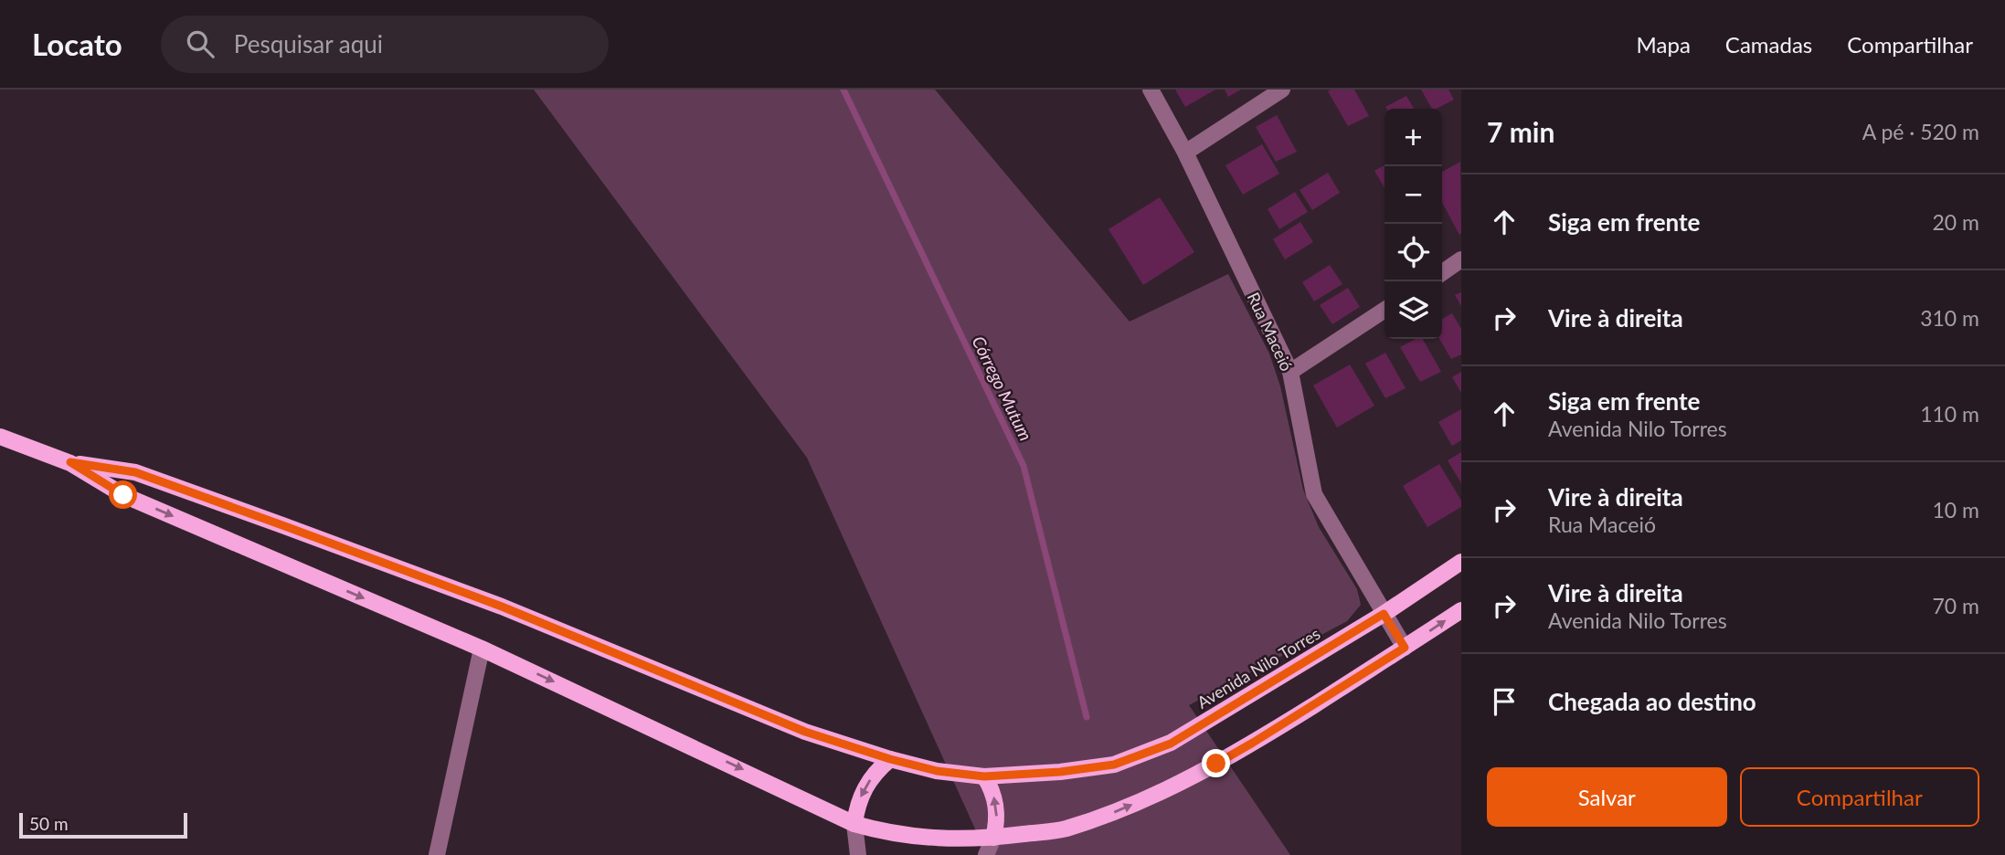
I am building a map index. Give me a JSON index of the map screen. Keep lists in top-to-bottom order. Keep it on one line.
{"streets":{"main road":["Avenida Nilo Torres"],"street":["Rua Maceió"]},"crossings":[["Rua Maceió","Avenida Nilo Torres"]],"water":["Córrego Mutum"],"scale_bar":"50 m","page":{"header":"Locato","search":"Pesquisar aqui","nav":["Mapa","Camadas","Compartilhar"],"heading":["7 min","A pé · 520 m"],"map_buttons":["+","−"],"list":[["Siga em frente","20 m"],["Vire à direita","310 m"],["Siga em frente","Avenida Nilo Torres","110 m"],["Vire à direita","Rua Maceió","10 m"],["Vire à direita","Avenida Nilo Torres","70 m"],"Chegada ao destino"],"buttons":["Salvar","Compartilhar"],"scale":"50 m"}}
